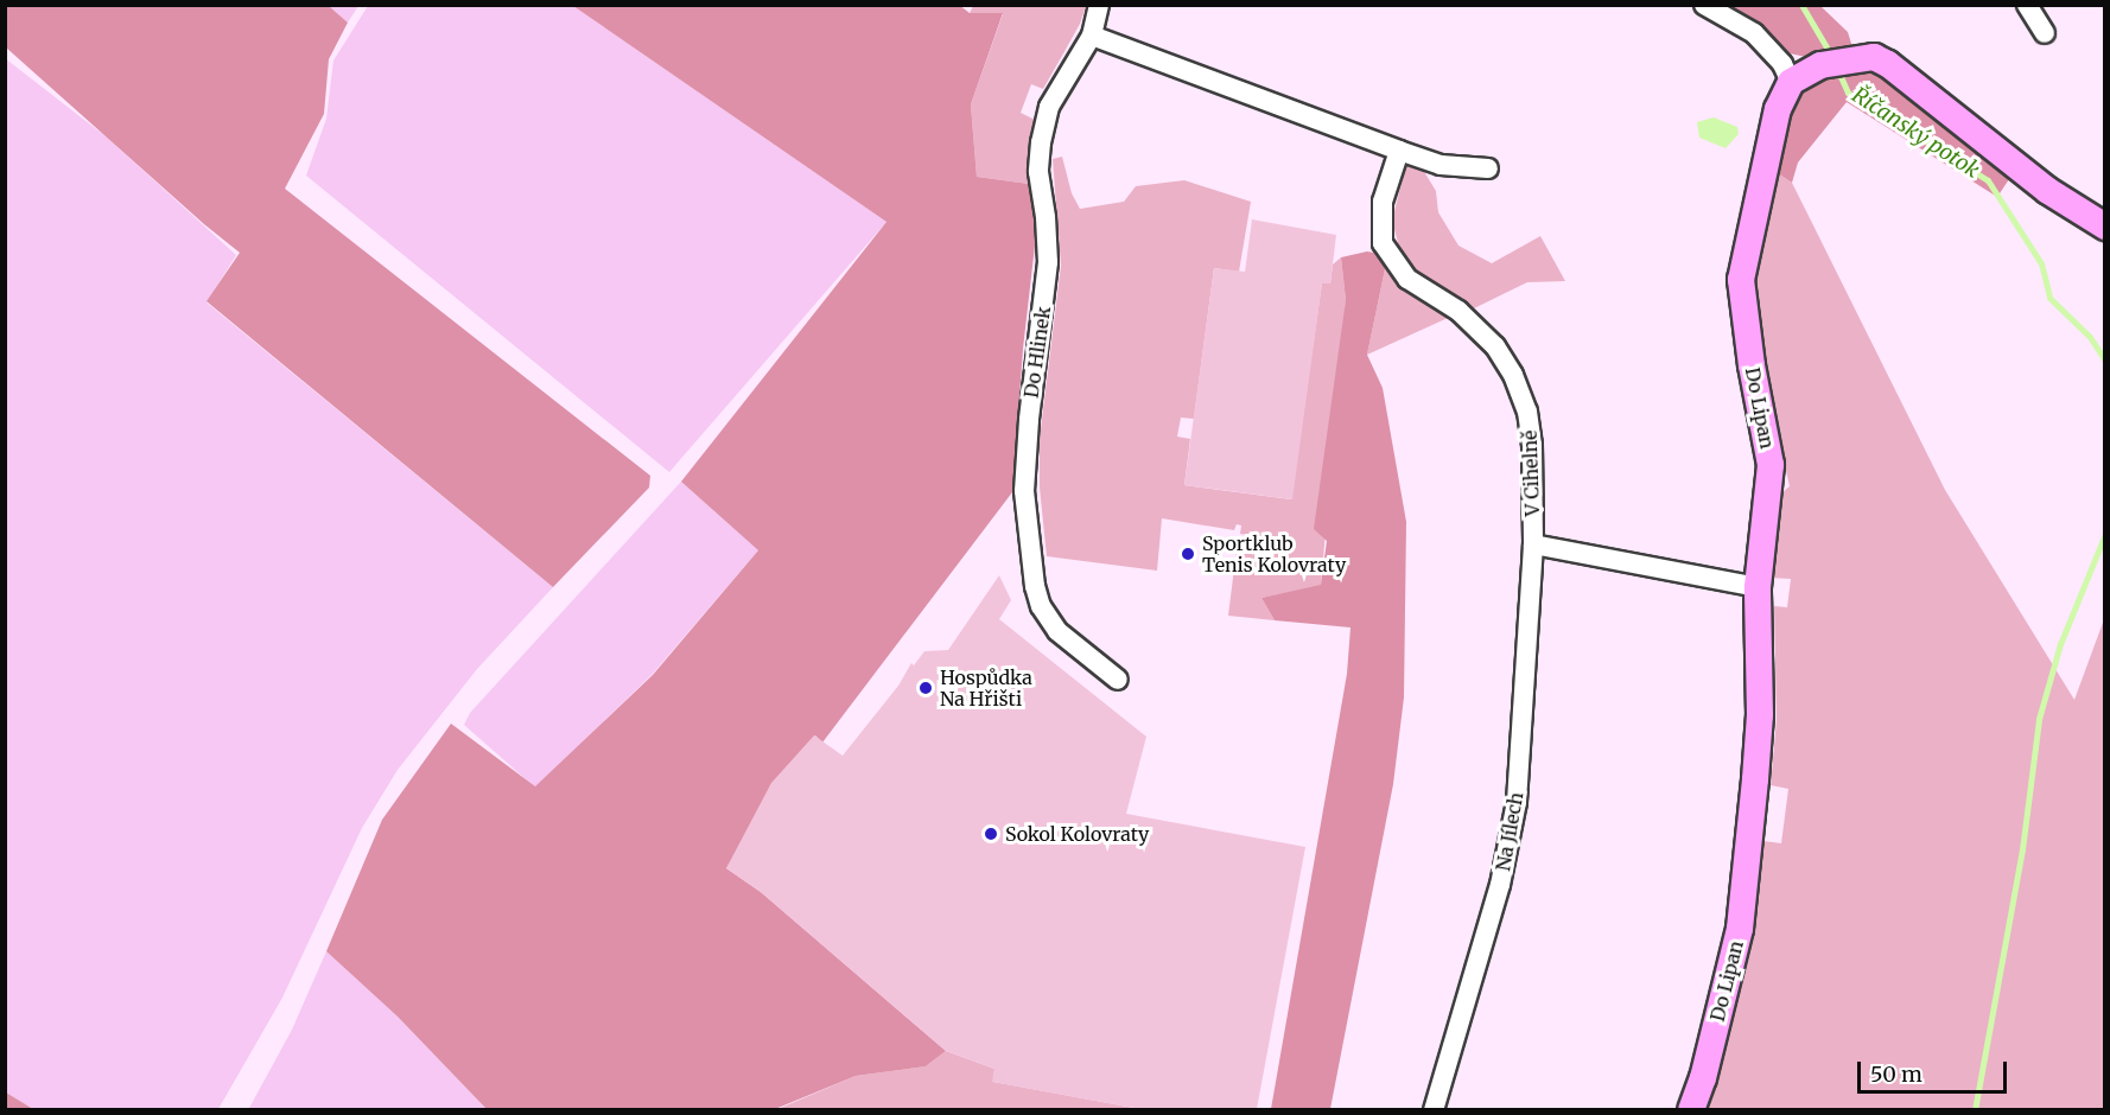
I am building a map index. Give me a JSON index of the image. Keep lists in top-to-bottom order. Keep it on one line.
{"streets":{"street":["Do Hlinek","Do Lipan","V Cihelně","Na Jílech"]},"crossings":[["Do Lipan","V Cihelně"],["V Cihelně","Na Jílech"]],"water":["Říčanský potok"],"places":["Sportklub Tenis Kolovraty","Hospůdka Na Hřišti","Sokol Kolovraty"],"scale_bar":"50 m"}
